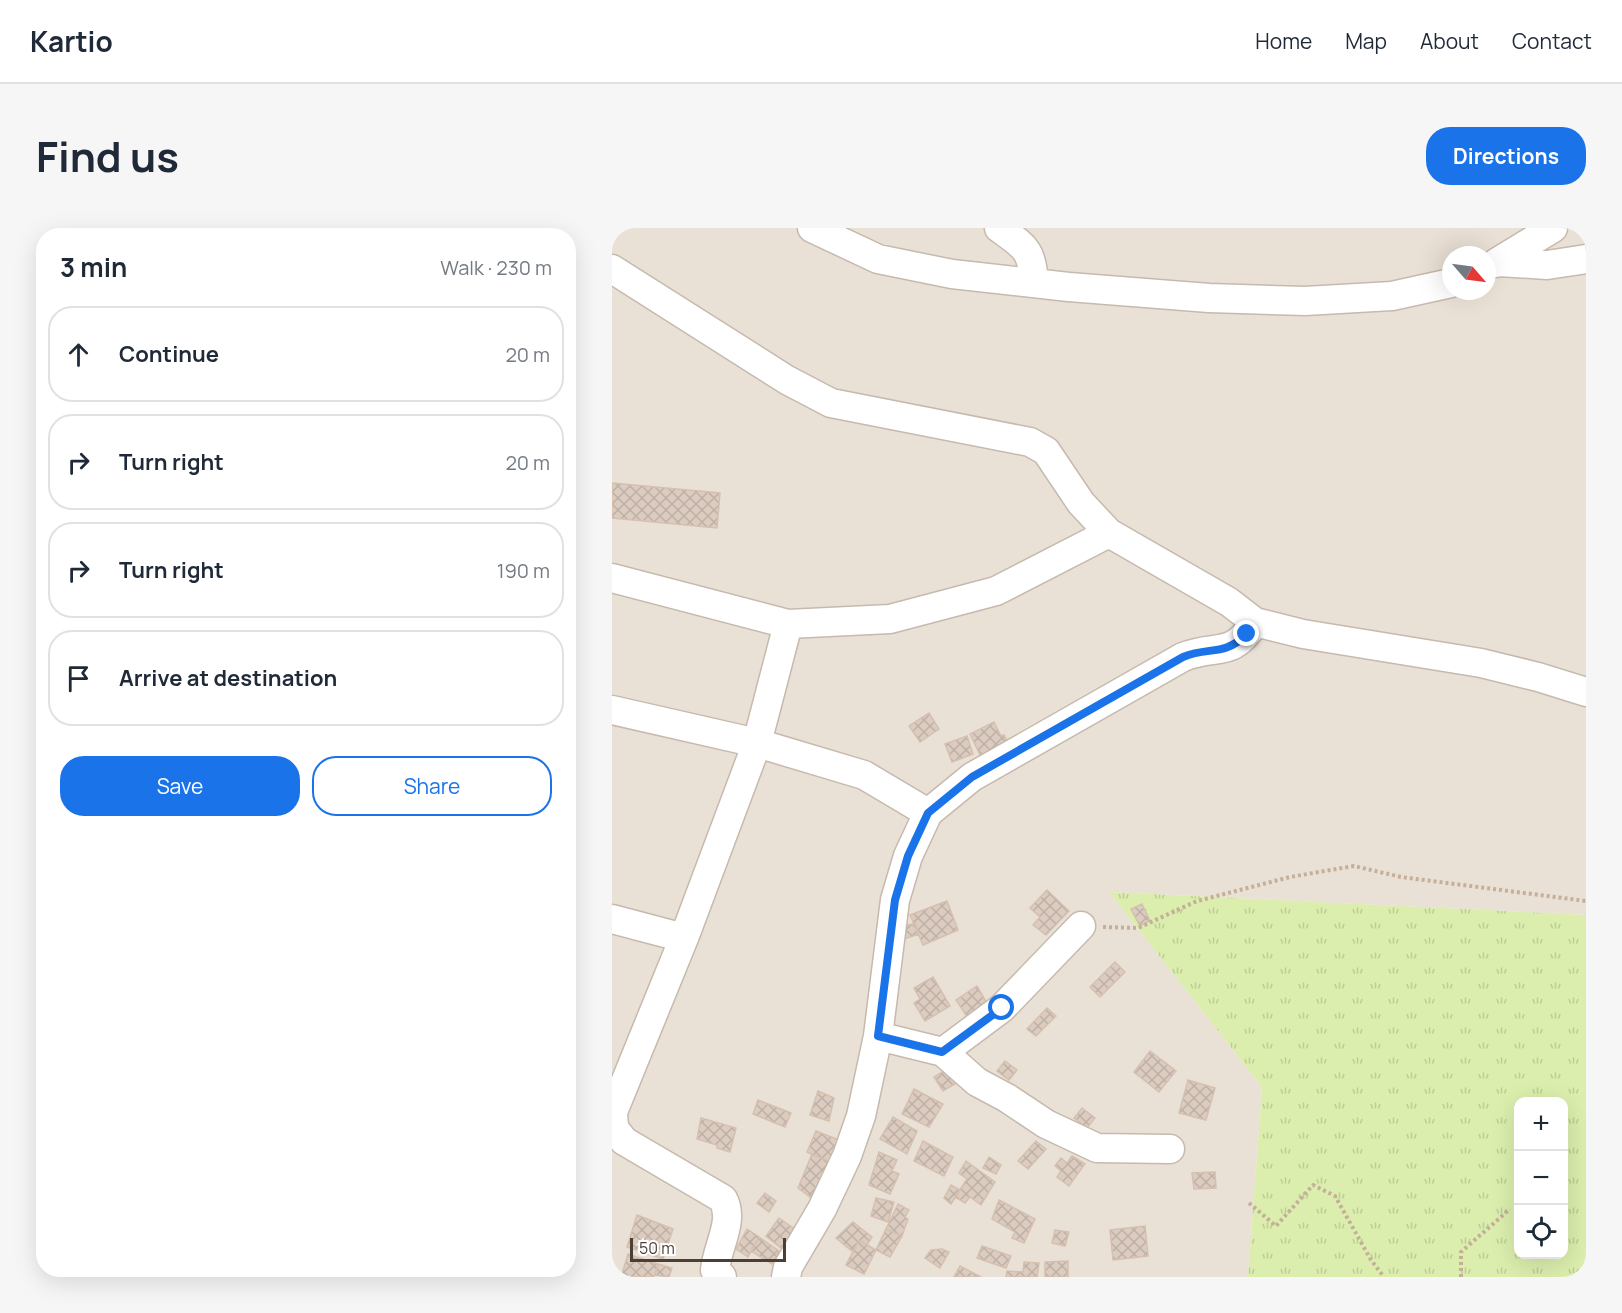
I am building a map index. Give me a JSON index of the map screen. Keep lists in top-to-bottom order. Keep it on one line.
{"scale_bar":"50 m","north":"bottom right","page":{"header":"Kartio","nav":["Home","Map","About","Contact"],"title":"Find us","buttons":["Directions",["Save","Share"]],"heading":["3 min","Walk · 230 m"],"list":[["Continue","20 m"],["Turn right","20 m"],["Turn right","190 m"],"Arrive at destination"],"map_buttons":["+","−"],"scale":"50 m"}}
